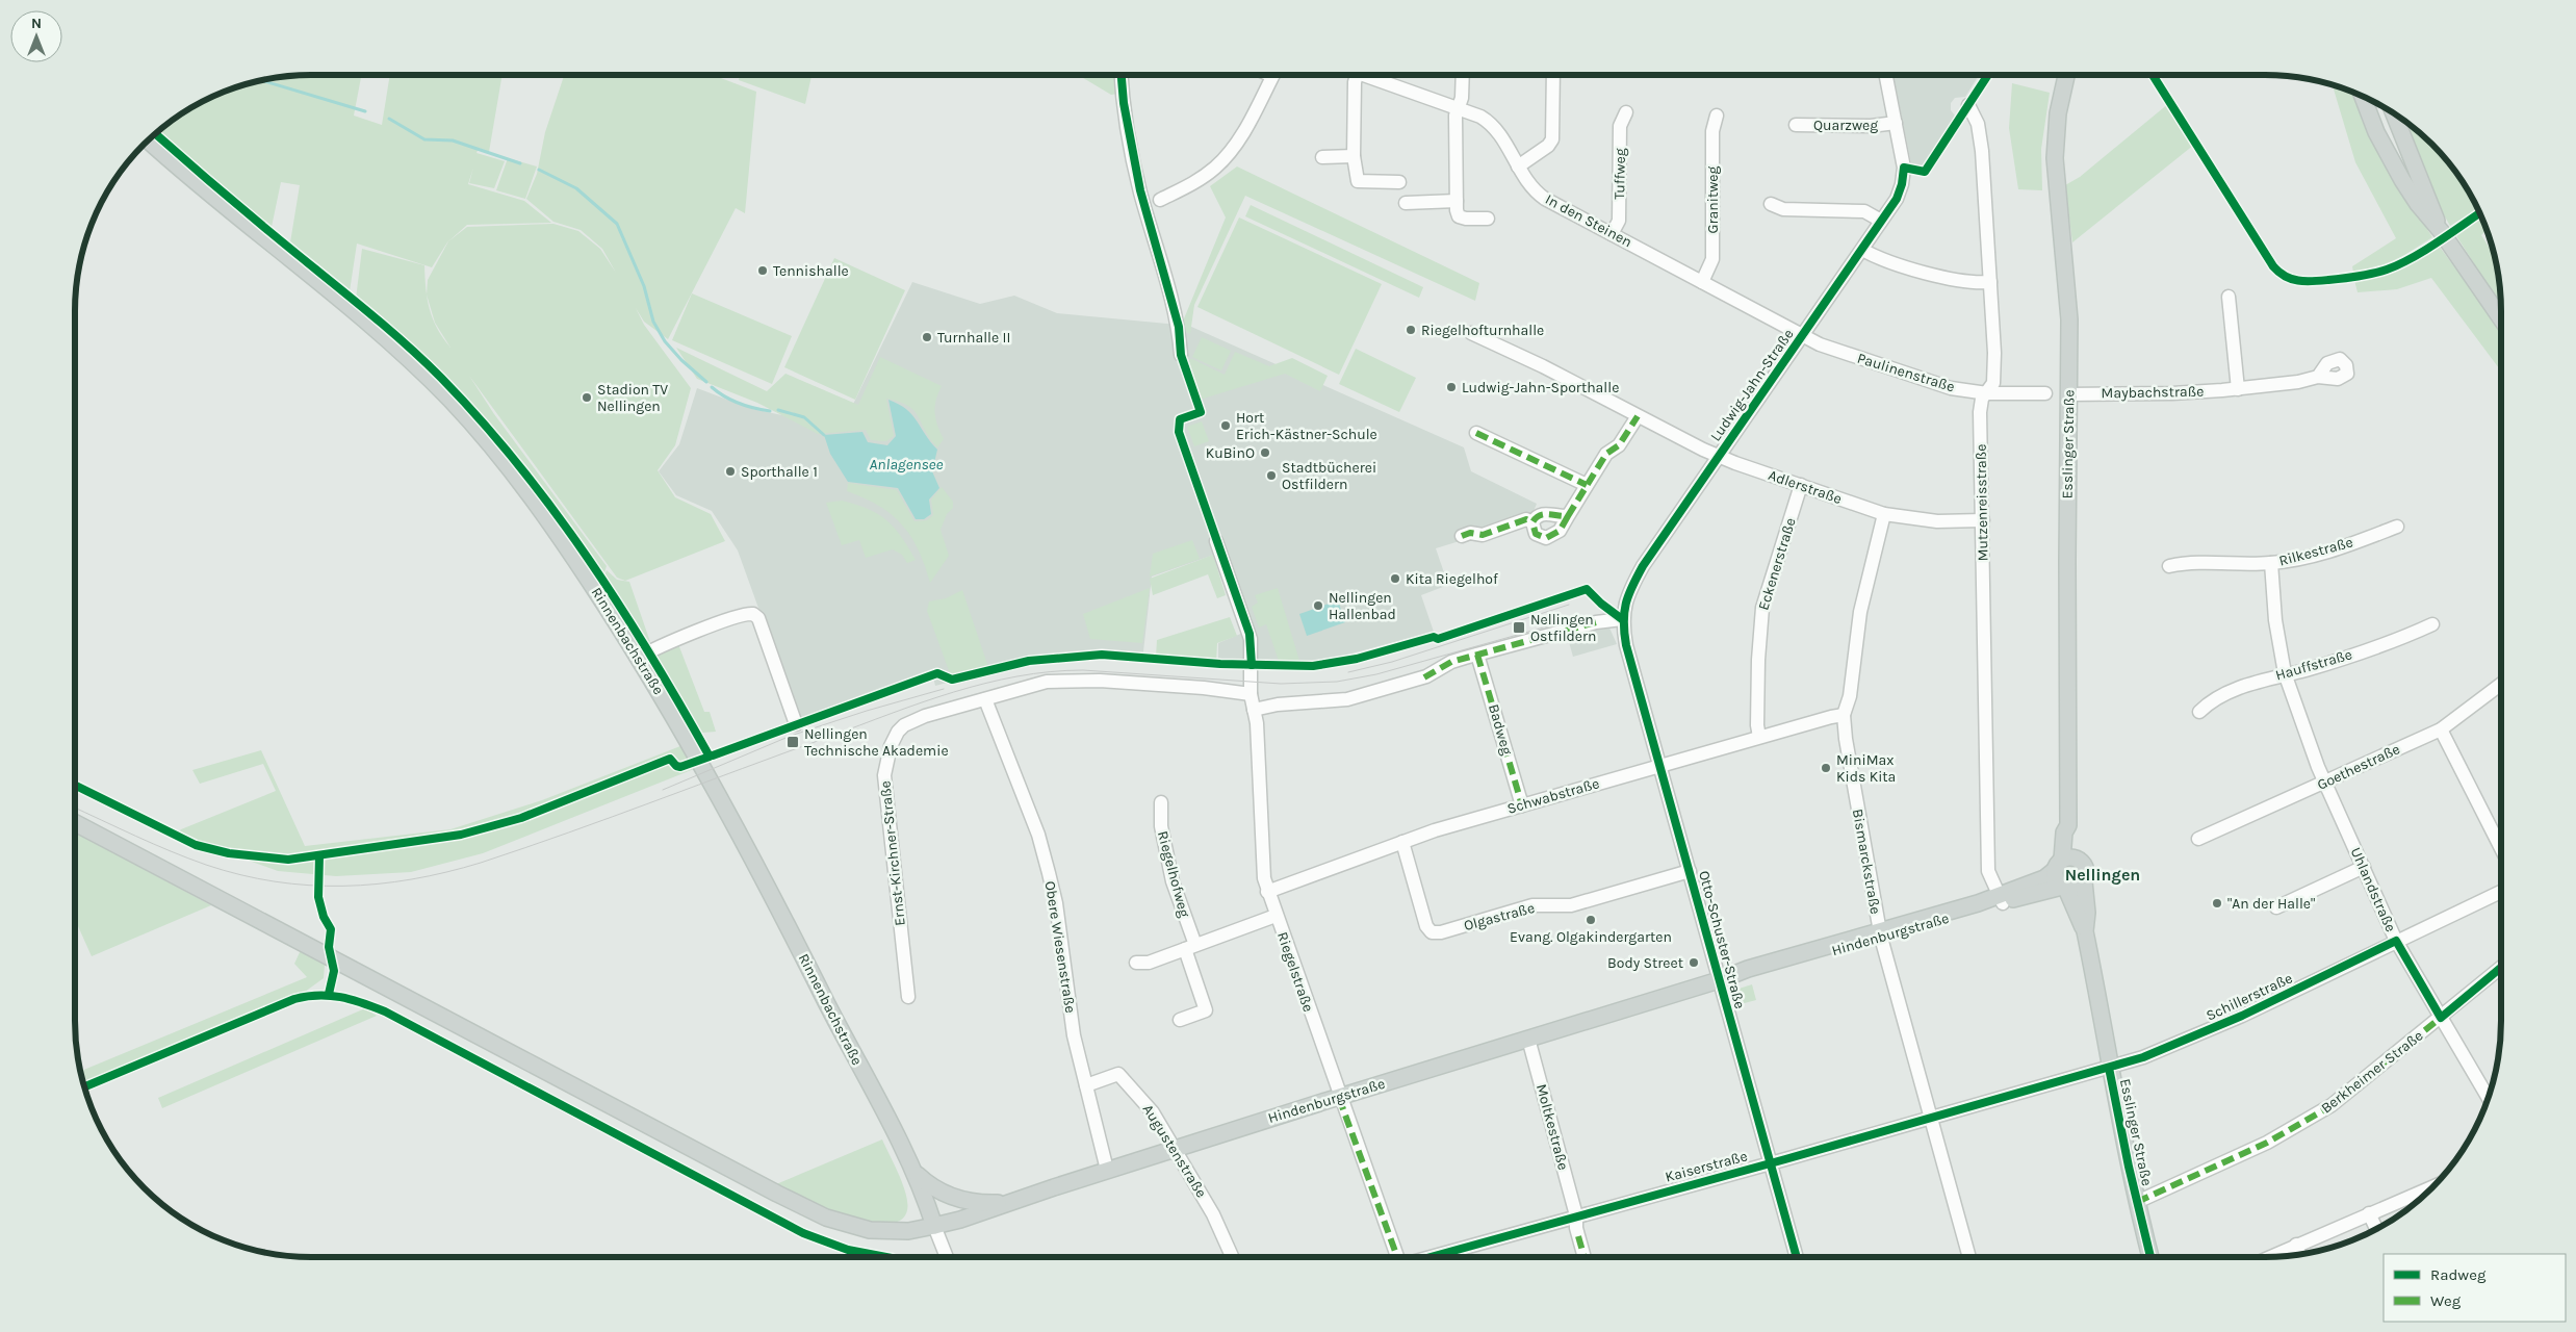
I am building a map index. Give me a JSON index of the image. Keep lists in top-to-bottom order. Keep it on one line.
{"streets":{"main road":["Esslinger Straße","Rinnenbachstraße","Hindenburgstraße"],"street":["Quarzweg","Tuffweg","Granitweg","In den Steinen","Paulinenstraße","Ludwig-Jahn-Straße","Maybachstraße","Adlerstraße","Mutzenreisstraße","Rilkestraße","Eckenerstraße","Hauffstraße","Badweg","Goethestraße","Schwabstraße","Ernst-Kirchner-Straße","Bismarckstraße","Riegelhofweg","Uhlandstraße","Olgastraße","Otto-Schuster-Straße","Obere Wiesenstraße","Riegelstraße","Schillerstraße","Berkheimer Straße","Moltkestraße","Augustenstraße","Kaiserstraße"]},"crossings":[["Quarzweg","Ludwig-Jahn-Straße"],["Tuffweg","In den Steinen"],["Granitweg","In den Steinen"],["In den Steinen","Paulinenstraße"],["In den Steinen","Ludwig-Jahn-Straße"],["Paulinenstraße","Ludwig-Jahn-Straße"],["Paulinenstraße","Mutzenreisstraße"],["Ludwig-Jahn-Straße","Adlerstraße"],["Ludwig-Jahn-Straße","Otto-Schuster-Straße"],["Maybachstraße","Esslinger Straße"],["Esslinger Straße","Hindenburgstraße"],["Esslinger Straße","Schillerstraße"],["Esslinger Straße","Berkheimer Straße"],["Esslinger Straße","Kaiserstraße"],["Adlerstraße","Mutzenreisstraße"],["Adlerstraße","Eckenerstraße"],["Adlerstraße","Bismarckstraße"],["Mutzenreisstraße","Hindenburgstraße"],["Rilkestraße","Uhlandstraße"],["Eckenerstraße","Schwabstraße"],["Rinnenbachstraße","Hindenburgstraße"],["Hauffstraße","Uhlandstraße"],["Badweg","Schwabstraße"],["Goethestraße","Uhlandstraße"],["Schwabstraße","Bismarckstraße"],["Schwabstraße","Olgastraße"],["Schwabstraße","Otto-Schuster-Straße"],["Schwabstraße","Riegelstraße"],["Ernst-Kirchner-Straße","Obere Wiesenstraße"],["Ernst-Kirchner-Straße","Riegelstraße"],["Bismarckstraße","Hindenburgstraße"],["Bismarckstraße","Kaiserstraße"],["Uhlandstraße","Schillerstraße"],["Uhlandstraße","Berkheimer Straße"],["Olgastraße","Otto-Schuster-Straße"],["Hindenburgstraße","Otto-Schuster-Straße"],["Hindenburgstraße","Obere Wiesenstraße"],["Hindenburgstraße","Riegelstraße"],["Hindenburgstraße","Moltkestraße"],["Hindenburgstraße","Augustenstraße"],["Otto-Schuster-Straße","Kaiserstraße"],["Obere Wiesenstraße","Augustenstraße"],["Schillerstraße","Kaiserstraße"],["Moltkestraße","Kaiserstraße"]],"districts":["Nellingen"],"water":["Anlagensee"],"places":{"other":["Tennishalle","Riegelhofturnhalle","Turnhalle II","Ludwig-Jahn-Sporthalle","Stadion TV Nellingen","Hort Erich-Kästner-Schule","KuBinO","Sporthalle 1","Stadtbücherei Ostfildern","Kita Riegelhof","Nellingen Hallenbad","MiniMax Kids Kita","\"An der Halle\"","Evang. Olgakindergarten","Body Street"],"transit":["Nellingen Ostfildern","Nellingen Technische Akademie"]},"legend":["Radweg","Weg"],"north":"top"}
